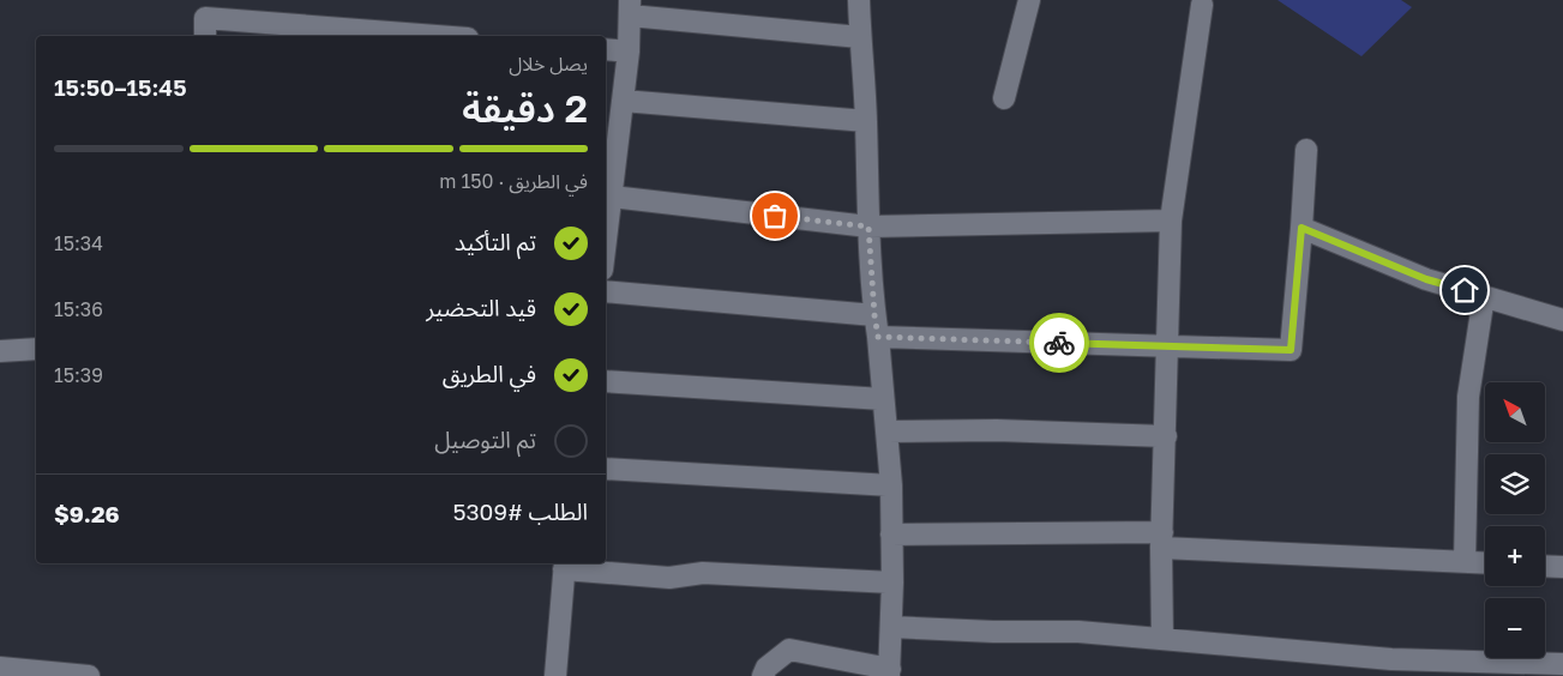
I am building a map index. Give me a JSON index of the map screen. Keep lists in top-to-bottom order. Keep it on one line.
{"north":"top left","page":{"heading":["2 دقيقة","يصل خلال","15:45–15:50"],"panel":["الطلب #5309","$9.26"],"bar":"في الطريق · 150 m","list":[["تم التأكيد","15:34"],["قيد التحضير","15:36"],["في الطريق","15:39"],"تم التوصيل"],"map_buttons":["+","−"]}}
